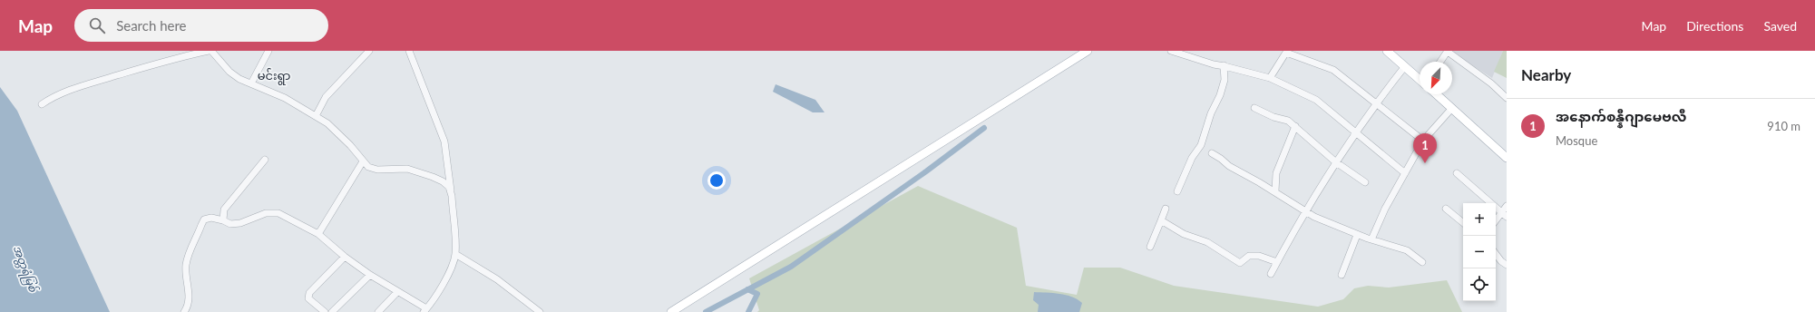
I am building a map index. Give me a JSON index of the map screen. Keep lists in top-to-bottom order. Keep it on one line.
{"districts":["မင်းရွာ"],"water":["အတ္တရံမြစ်"],"north":"bottom left","page":{"header":"Map","search":"Search here","nav":["Map","Directions","Saved"],"heading":"Nearby","list":[{"mark":"1","name":"အနောက်စန္နီဂျာမေဗလီ","note":"Mosque","value":"910 m"}],"pins":"1","map_buttons":["+","−"]}}
